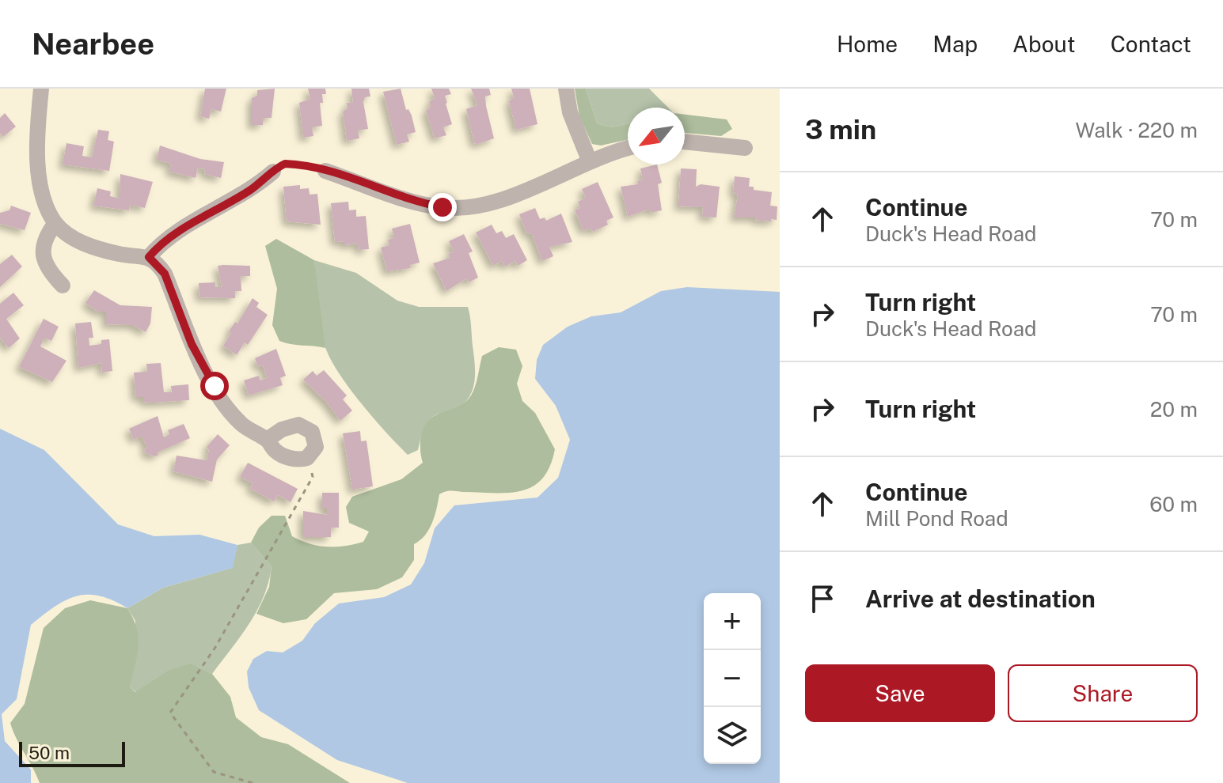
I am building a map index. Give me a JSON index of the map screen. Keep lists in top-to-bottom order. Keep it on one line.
{"scale_bar":"50 m","north":"bottom left","page":{"header":"Nearbee","nav":["Home","Map","About","Contact"],"heading":["3 min","Walk · 220 m"],"list":[["Continue","Duck's Head Road","70 m"],["Turn right","Duck's Head Road","70 m"],["Turn right","20 m"],["Continue","Mill Pond Road","60 m"],"Arrive at destination"],"map_buttons":["+","−"],"buttons":["Save","Share"],"scale":"50 m"}}
